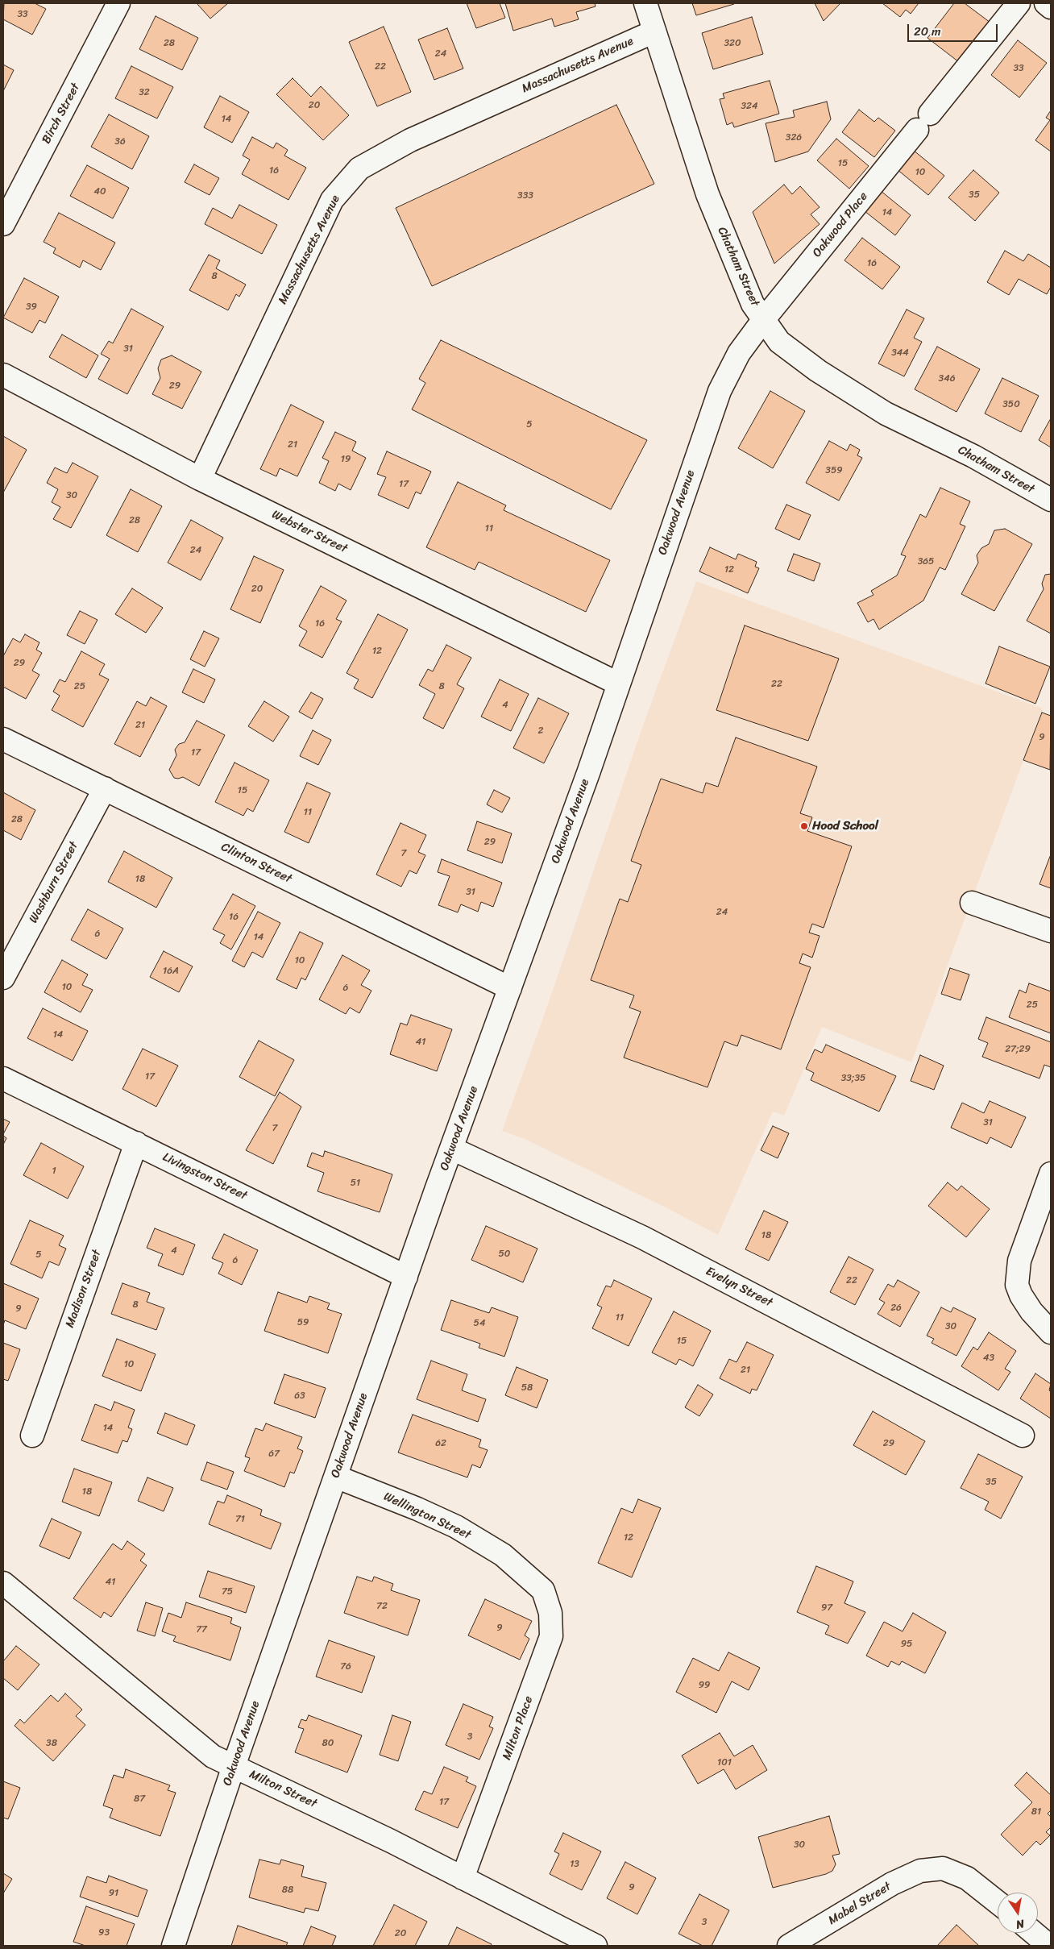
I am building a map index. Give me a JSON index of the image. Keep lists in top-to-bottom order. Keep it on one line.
{"streets":{"street":["Massachusetts Avenue","Birch Street","Oakwood Place","Chatham Street","Oakwood Avenue","Webster Street","Clinton Street","Washburn Street","Livingston Street","Evelyn Street","Madison Street","Wellington Street","Milton Place","Milton Street","Mabel Street"]},"crossings":[["Massachusetts Avenue","Chatham Street"],["Massachusetts Avenue","Webster Street"],["Oakwood Place","Chatham Street"],["Oakwood Place","Oakwood Avenue"],["Chatham Street","Oakwood Avenue"],["Oakwood Avenue","Webster Street"],["Oakwood Avenue","Clinton Street"],["Oakwood Avenue","Livingston Street"],["Oakwood Avenue","Evelyn Street"],["Oakwood Avenue","Wellington Street"],["Oakwood Avenue","Milton Street"],["Clinton Street","Washburn Street"],["Livingston Street","Madison Street"],["Wellington Street","Milton Place"],["Milton Place","Milton Street"]],"places":["Hood School"],"house_numbers":["33","28","320","24","22","33","32","20","324","14","326","36","15","16","10","40","35","333","14","16","8","39","31","344","346","29","350","5","21","19","359","17","30","28","11","24","365","12","20","16","12","29","22","25","8","4","21","2","9","17","15","11","28","29","7","18","31","24","16","6","14","10","16A","10","6","25","14","41","27;29","17","33;35","31","7","1","51","18","4","50","5","6","22","8","26","9","11","59","54","30","15","43","10","21","58","63","14","62","29","67","35","18","71","12","41","75","72","97","9","77","95","76","99","3","38","80","101","87","17","81","30","13","9","88","91","3","93","20"],"scale_bar":"20 m","north":"bottom"}
